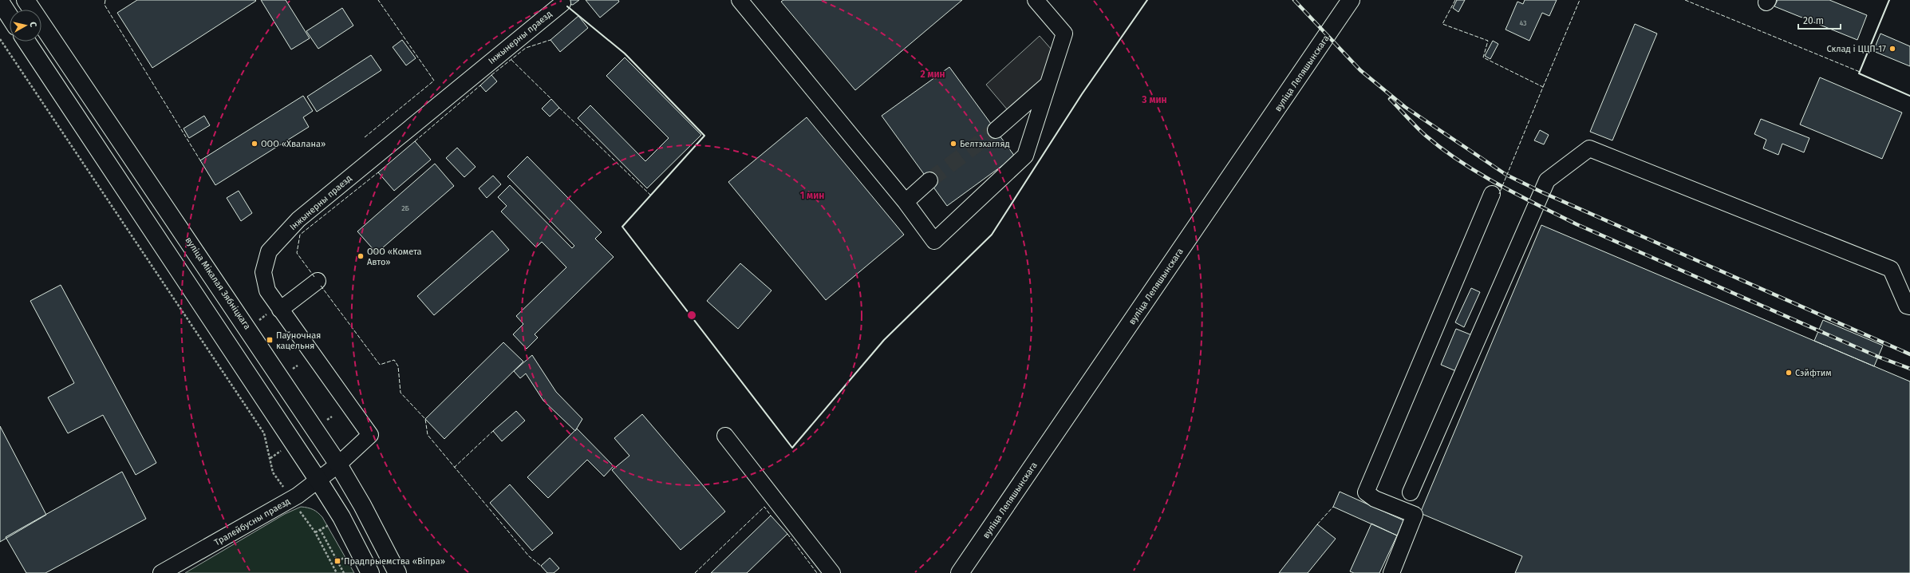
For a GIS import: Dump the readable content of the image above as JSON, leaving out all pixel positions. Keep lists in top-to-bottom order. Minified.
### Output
{"streets":{"main road":["вуліца Лепяшынскага","вуліца Мікалая Зябніцкага"],"street":["Інжынерны праезд","Тралейбусны праезд"]},"crossings":[["Інжынерны праезд","вуліца Мікалая Зябніцкага"],["Інжынерны праезд","Тралейбусны праезд"],["вуліца Мікалая Зябніцкага","Тралейбусны праезд"]],"places":{"other":["Склад і ЦЦП-17","ООО «Хвалана»","Белтэхагляд","ООО «Комета Авто»","Сэйфтим"],"transit":["Паўночная кацельня","Прадпрыемства «Віпра»"]},"house_numbers":["43","2Б"],"scale_bar":"20 m","north":"right","rings":["2 мин","3 мин","1 мин"]}
